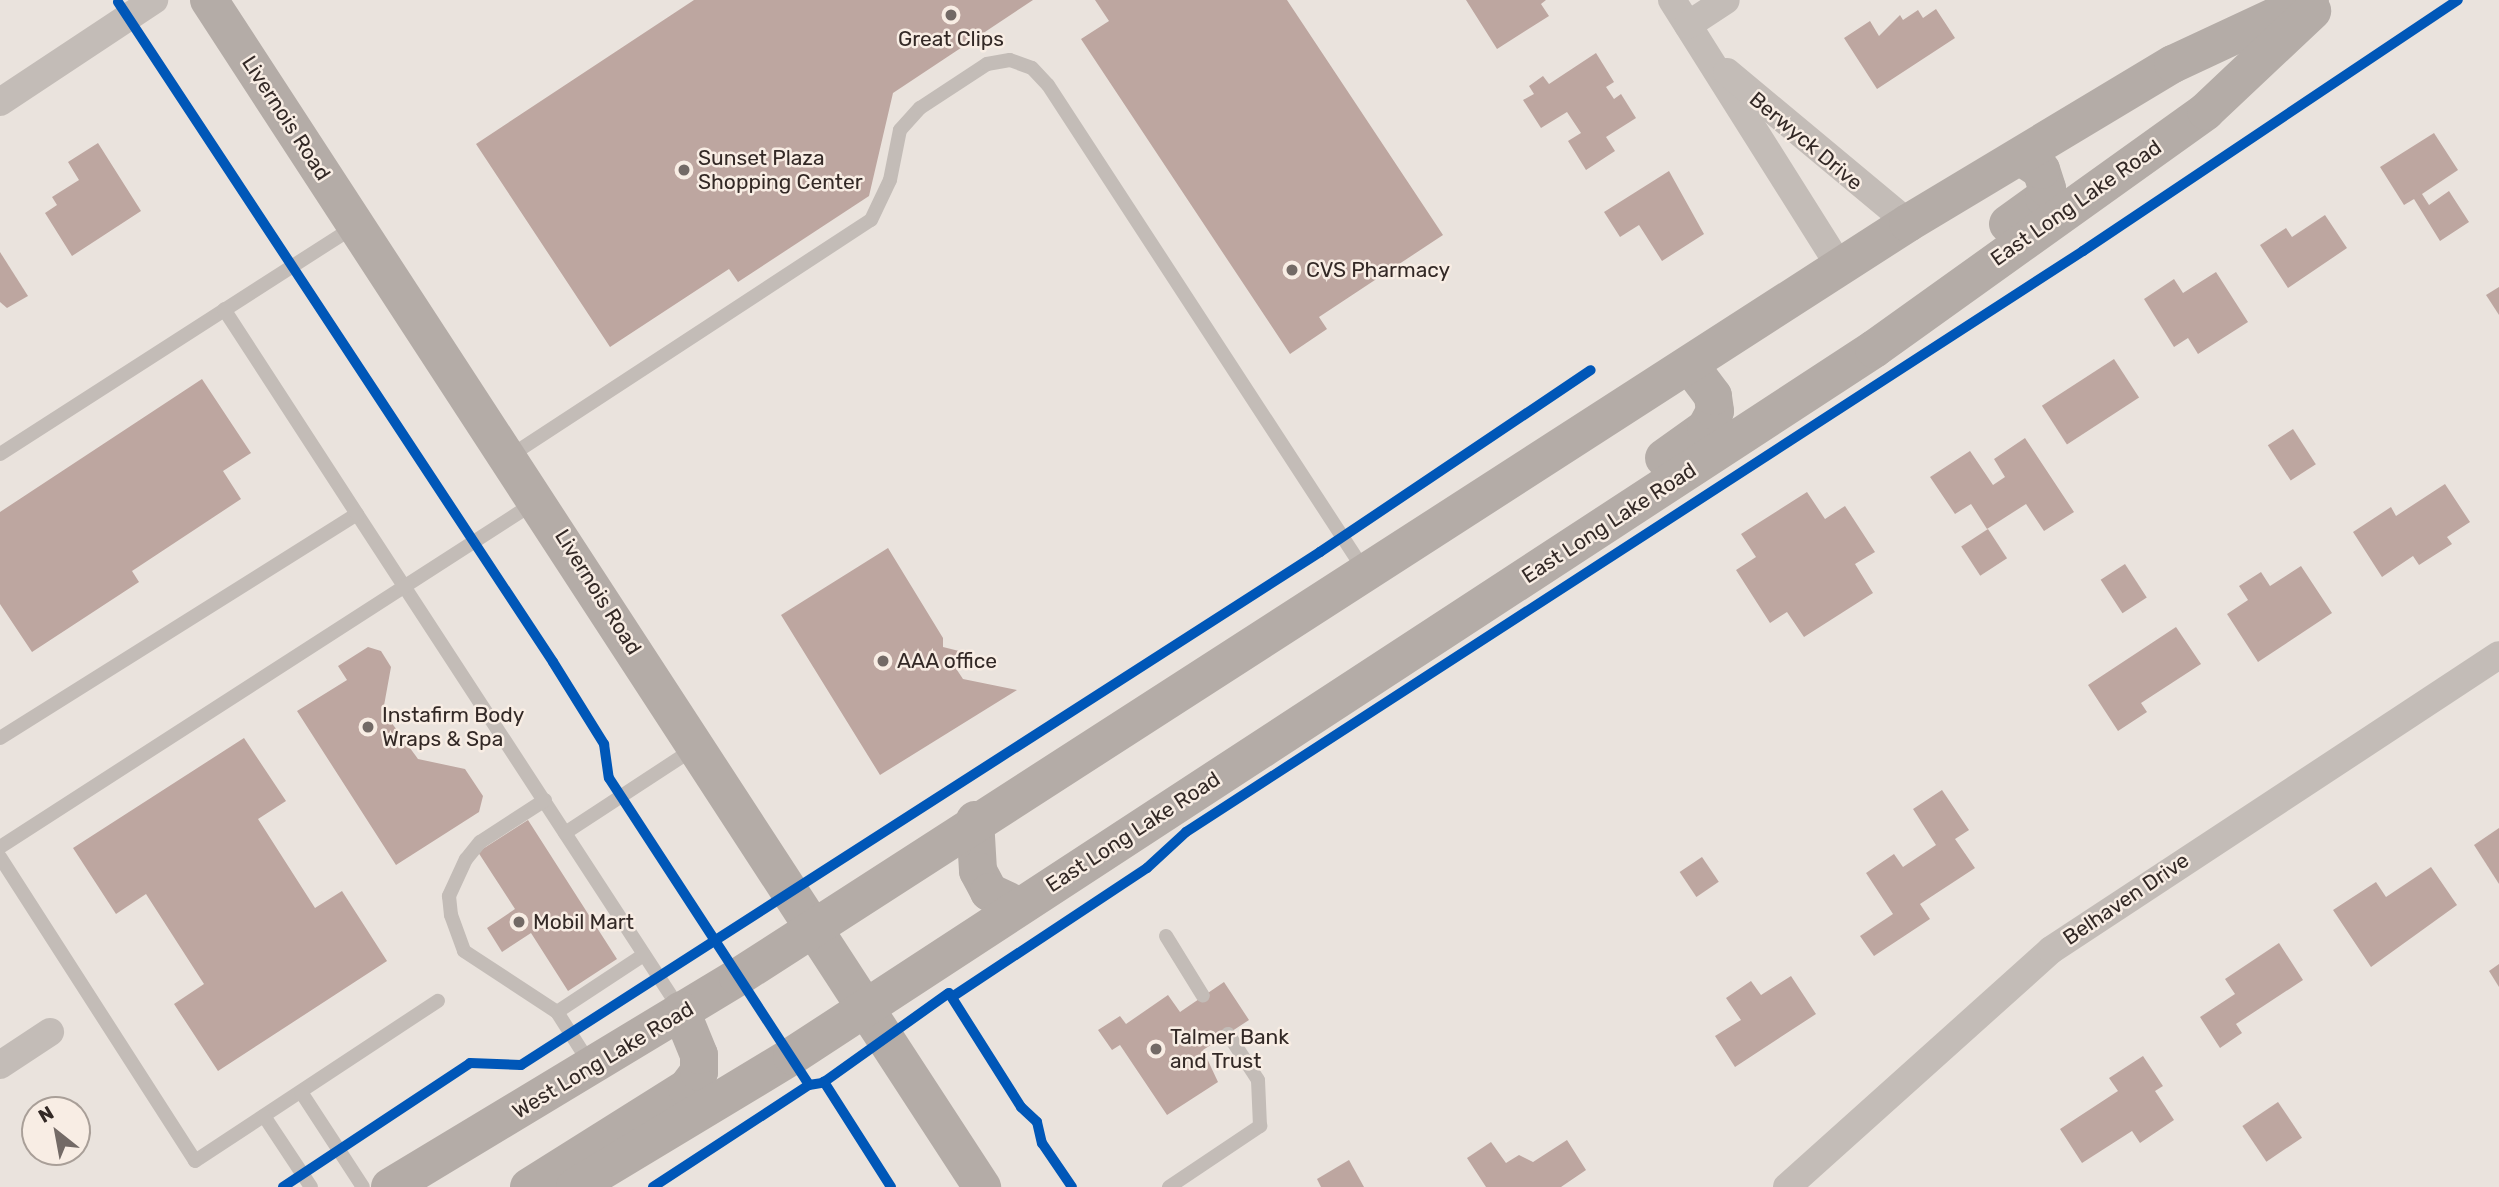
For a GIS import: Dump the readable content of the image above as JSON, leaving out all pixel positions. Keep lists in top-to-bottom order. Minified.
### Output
{"streets":{"main road":["Livernois Road","East Long Lake Road","West Long Lake Road"],"street":["Berwyck Drive","Belhaven Drive"]},"crossings":[["Livernois Road","East Long Lake Road"],["Livernois Road","West Long Lake Road"]],"places":["Great Clips","Sunset Plaza Shopping Center","CVS Pharmacy","AAA office","Instafirm Body Wraps & Spa","Mobil Mart","Talmer Bank and Trust"],"north":"top left"}
